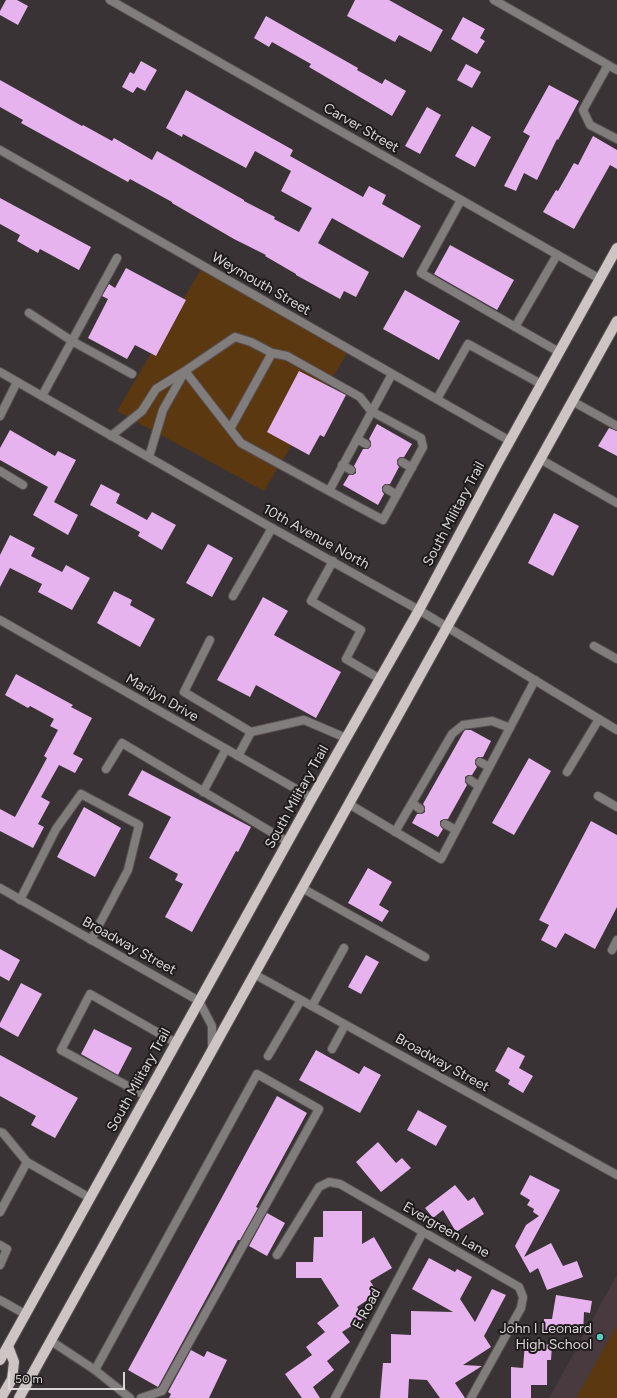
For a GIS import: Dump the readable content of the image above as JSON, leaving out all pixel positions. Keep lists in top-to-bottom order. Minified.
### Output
{"streets":{"main road":["South Military Trail"],"street":["Carver Street","Weymouth Street","10th Avenue North","Marilyn Drive","Broadway Street","Evergreen Lane","E Road"]},"crossings":[["Carver Street","South Military Trail"],["Weymouth Street","South Military Trail"],["South Military Trail","10th Avenue North"],["South Military Trail","Marilyn Drive"],["South Military Trail","Broadway Street"],["Evergreen Lane","E Road"]],"places":["John I Leonard High School"],"scale_bar":"50 m"}
